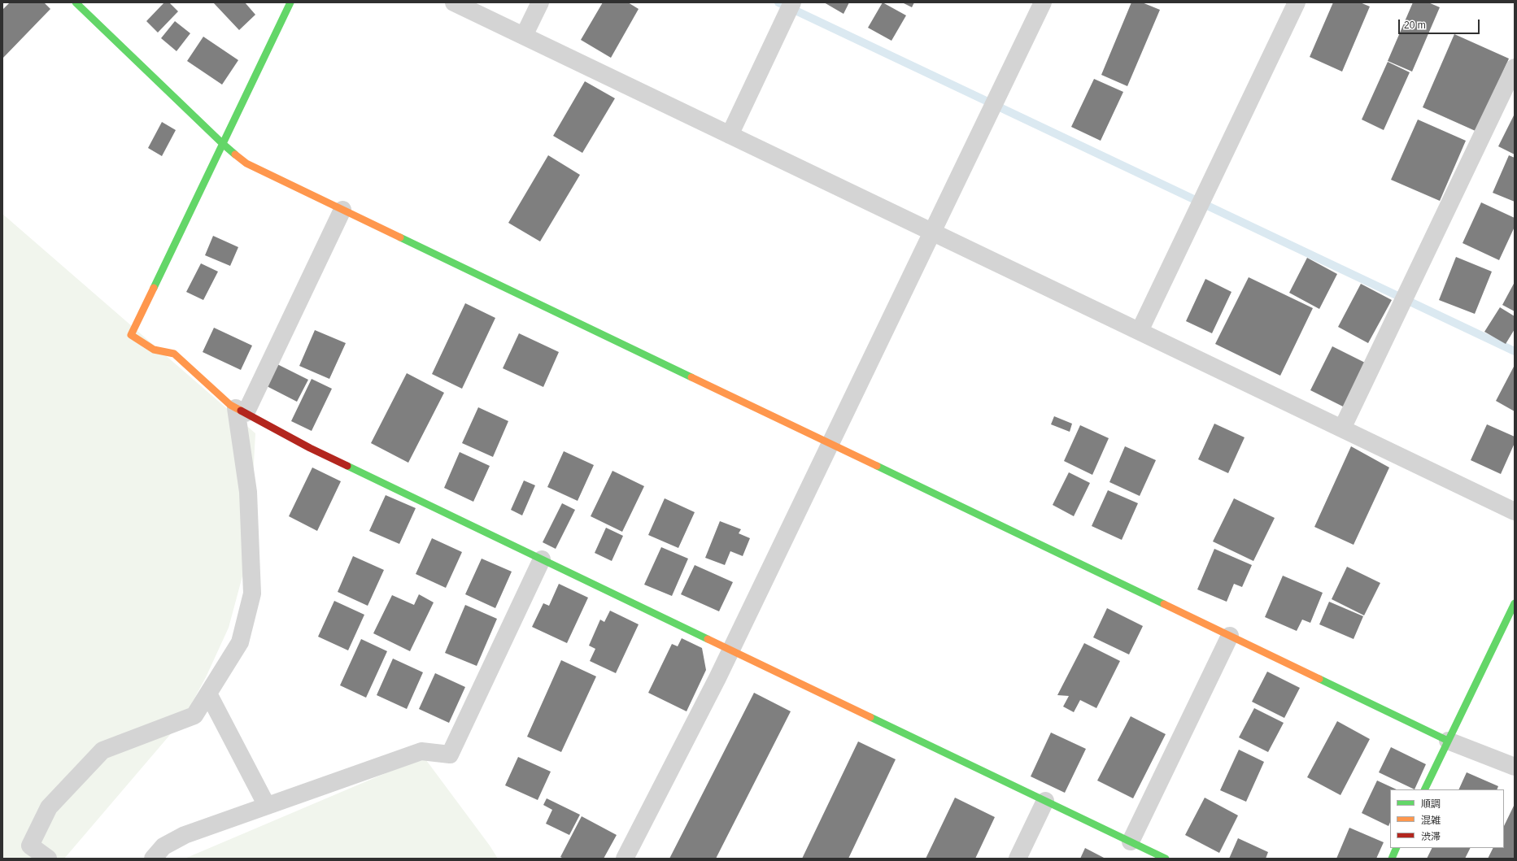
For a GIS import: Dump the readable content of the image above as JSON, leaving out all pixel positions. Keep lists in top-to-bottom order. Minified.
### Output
{"legend":["順調","混雑","渋滞"],"scale_bar":"20 m"}
